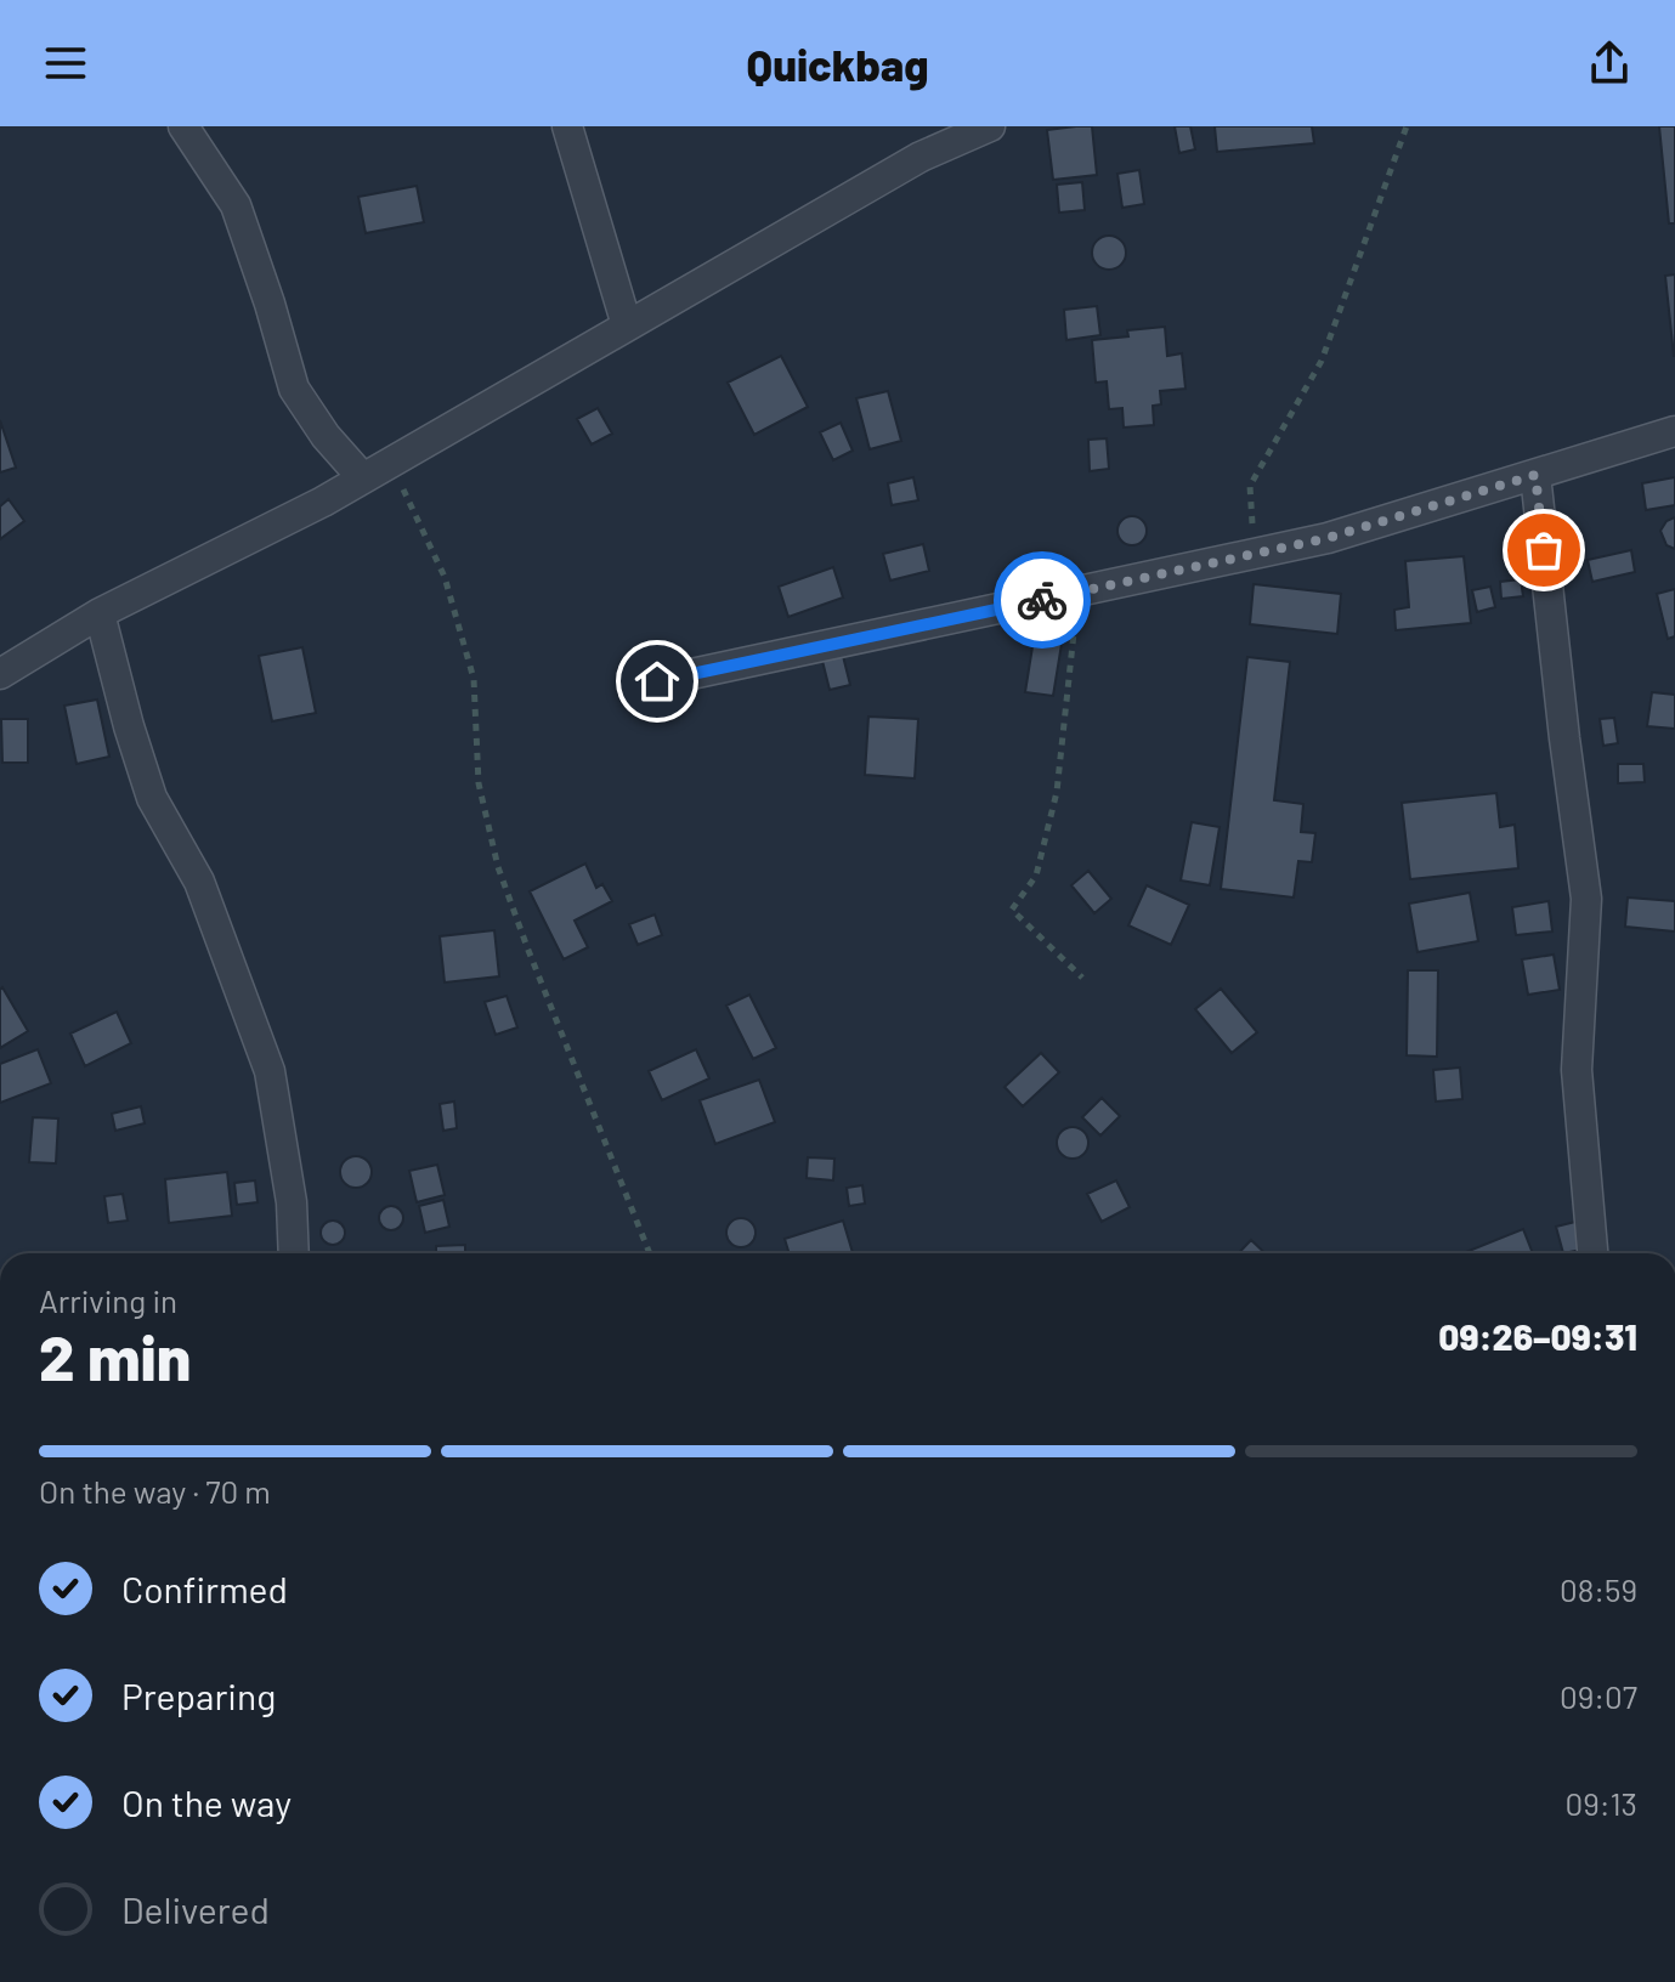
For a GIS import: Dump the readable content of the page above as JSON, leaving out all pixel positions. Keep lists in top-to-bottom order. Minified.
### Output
{"page":{"header":"Quickbag","heading":["2 min","Arriving in","09:26–09:31"],"bar":"On the way · 70 m","list":[["Confirmed","08:59"],["Preparing","09:07"],["On the way","09:13"],"Delivered"]}}
